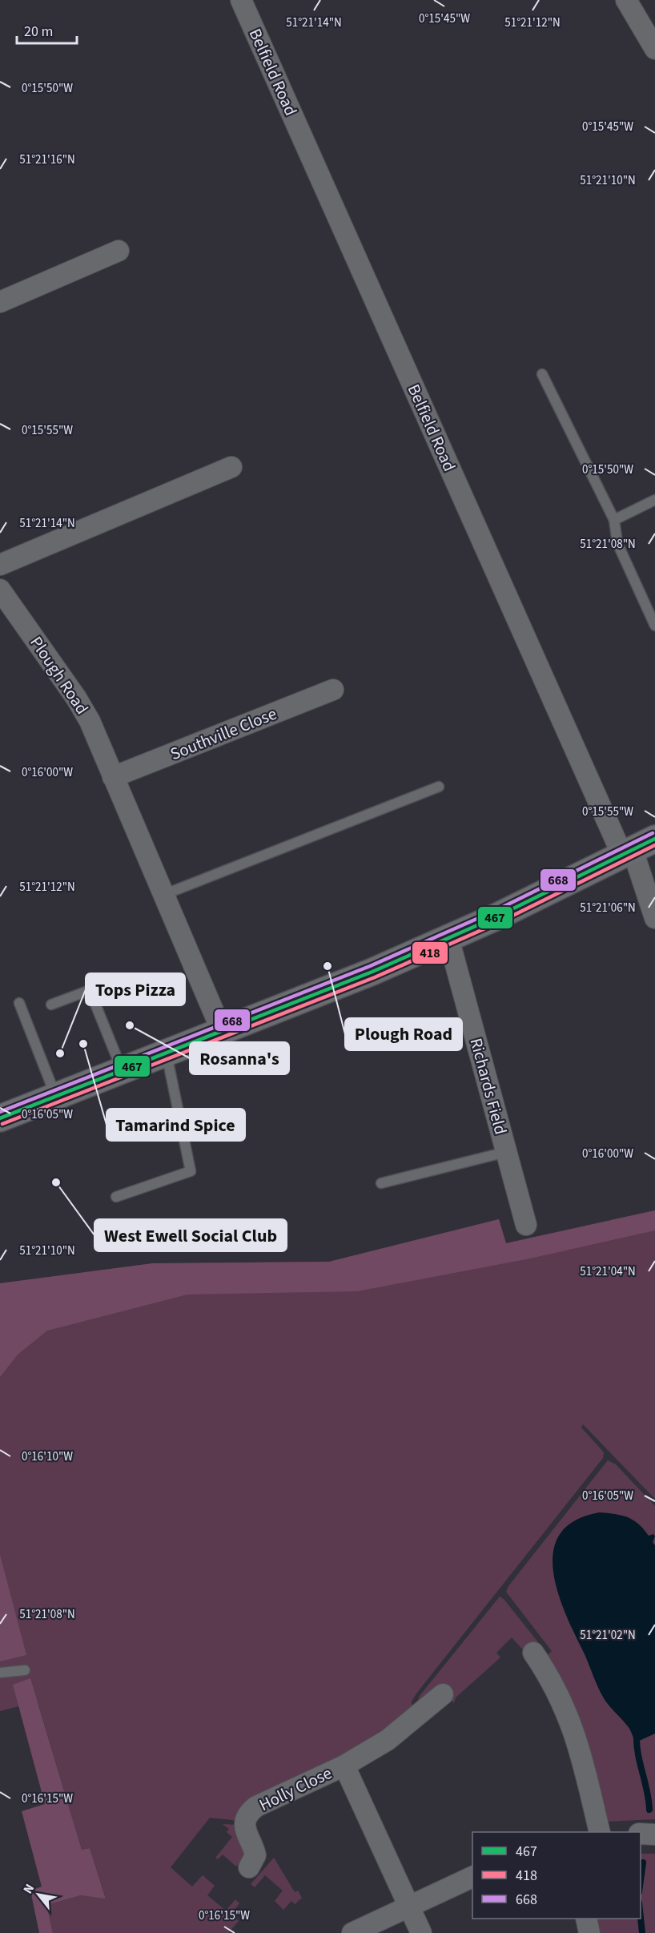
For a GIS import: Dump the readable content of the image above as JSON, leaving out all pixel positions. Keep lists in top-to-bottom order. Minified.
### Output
{"streets":{"street":["Belfield Road","Plough Road","Southville Close","Richards Field","Holly Close"]},"crossings":[["Plough Road","Southville Close"]],"places":["Plough Road","Rosanna's","Tamarind Spice","Tops Pizza","West Ewell Social Club"],"lines":["transit line 668","transit line 467","transit line 418"],"legend":["467","418","668"],"scale_bar":"20 m","north":"top left","coordinates":["0°15'45\"W","51°21'14\"N","51°21'12\"N","0°15'50\"W","51°21'16\"N","51°21'10\"N","0°15'55\"W","51°21'08\"N","0°16'00\"W","51°21'06\"N","0°16'05\"W","51°21'04\"N","0°16'10\"W","51°21'02\"N","0°16'15\"W"]}
